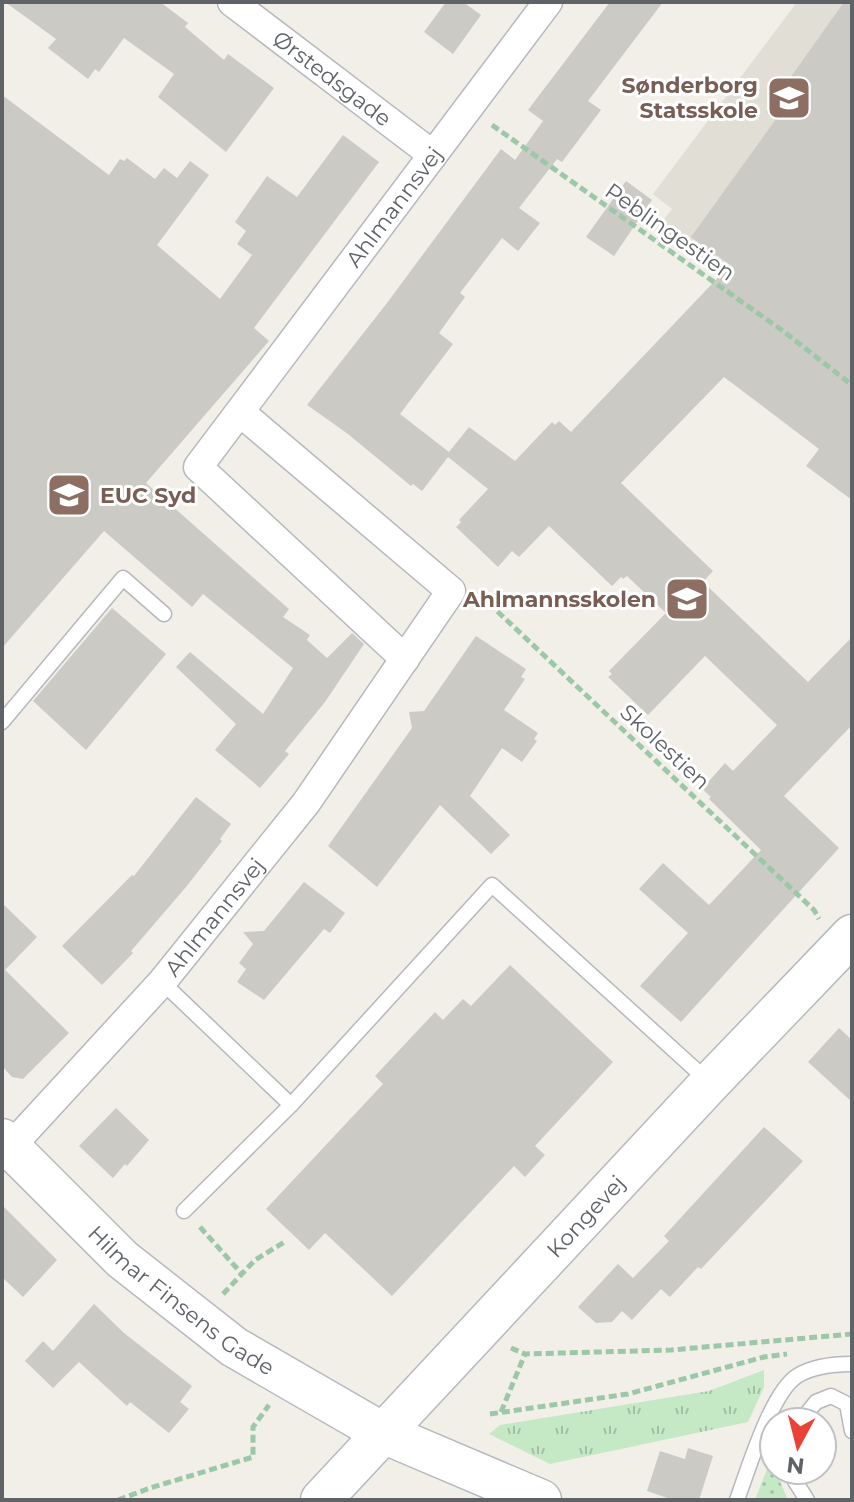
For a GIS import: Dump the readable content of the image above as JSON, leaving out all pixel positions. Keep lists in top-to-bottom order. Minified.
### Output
{"streets":{"street":["Ørstedsgade","Ahlmannsvej","Kongevej","Hilmar Finsens Gade"],"path":["Peblingestien","Skolestien"]},"crossings":[["Ørstedsgade","Ahlmannsvej"],["Ahlmannsvej","Peblingestien"],["Ahlmannsvej","Skolestien"],["Ahlmannsvej","Hilmar Finsens Gade"],["Skolestien","Kongevej"],["Kongevej","Hilmar Finsens Gade"]],"places":{"school or university":["Sønderborg Statsskole","EUC Syd","Ahlmannsskolen"]},"north":"bottom"}
